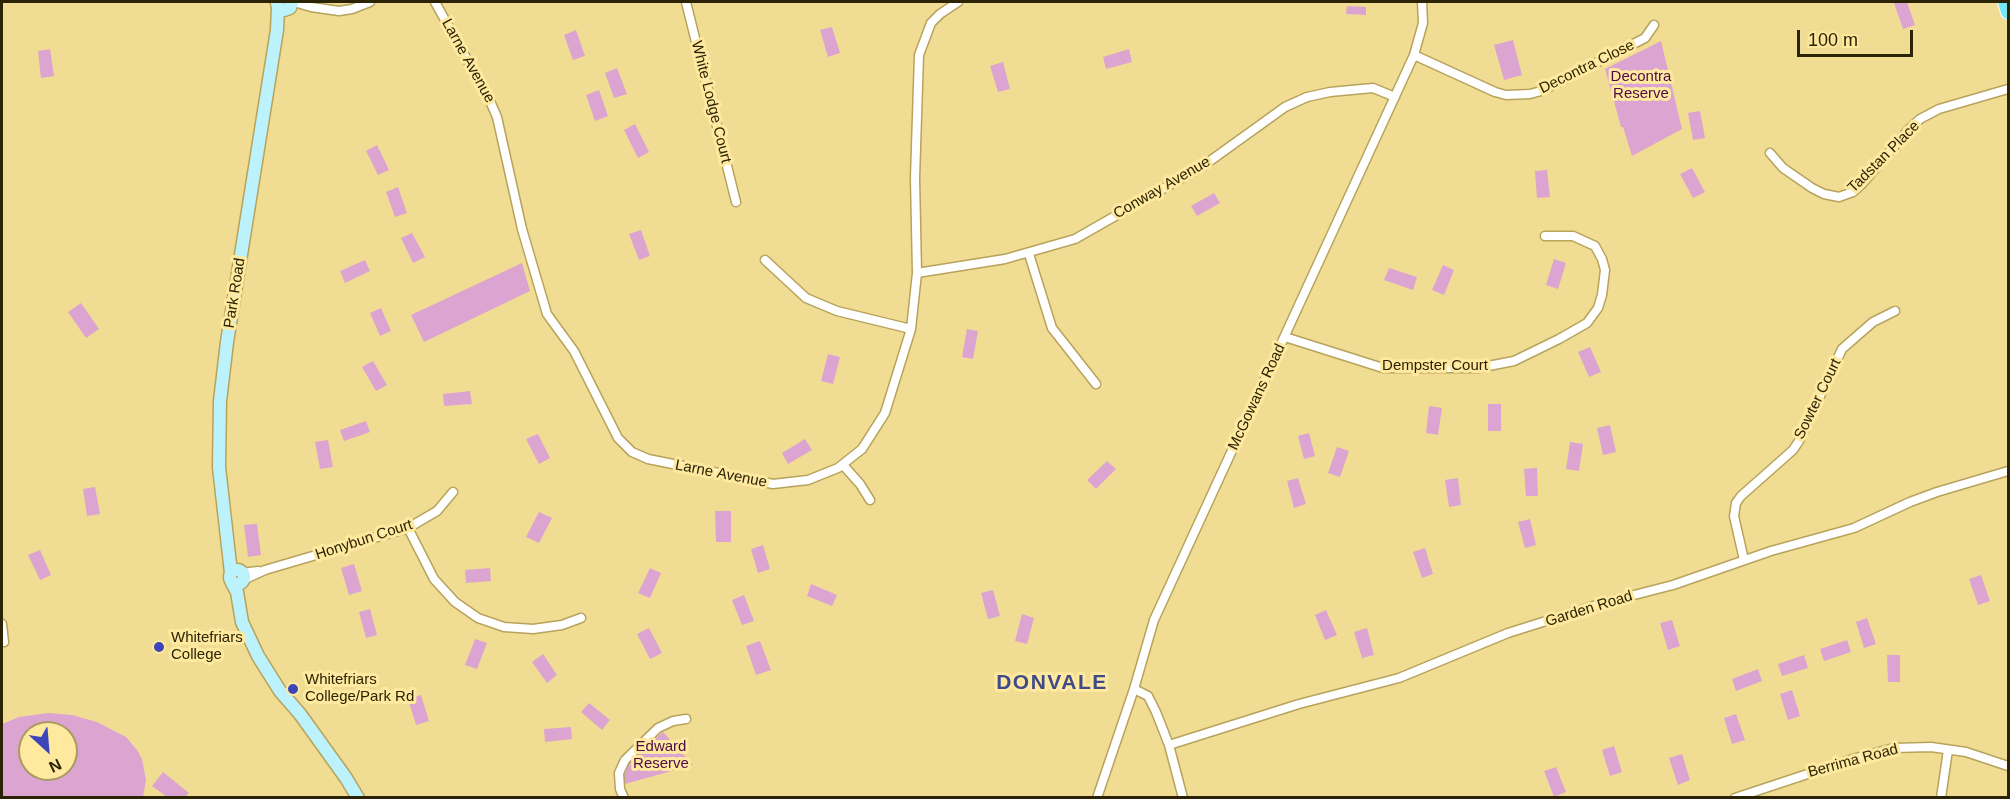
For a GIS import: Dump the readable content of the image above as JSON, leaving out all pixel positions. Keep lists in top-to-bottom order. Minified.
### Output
{"streets":{"street":["Larne Avenue","Decontra Close","White Lodge Court","Tadstan Place","Conway Avenue","Park Road","Dempster Court","McGowans Road","Sowter Court","Honybun Court","Garden Road","Berrima Road"]},"crossings":[["Larne Avenue","Conway Avenue"],["Decontra Close","McGowans Road"],["Conway Avenue","McGowans Road"],["Park Road","Honybun Court"],["Dempster Court","McGowans Road"],["Sowter Court","Garden Road"]],"districts":["DONVALE"],"parks":["Decontra Reserve","Edward Reserve"],"places":["Whitefriars College","Whitefriars College/Park Rd"],"scale_bar":"100 m","north":"bottom right"}
